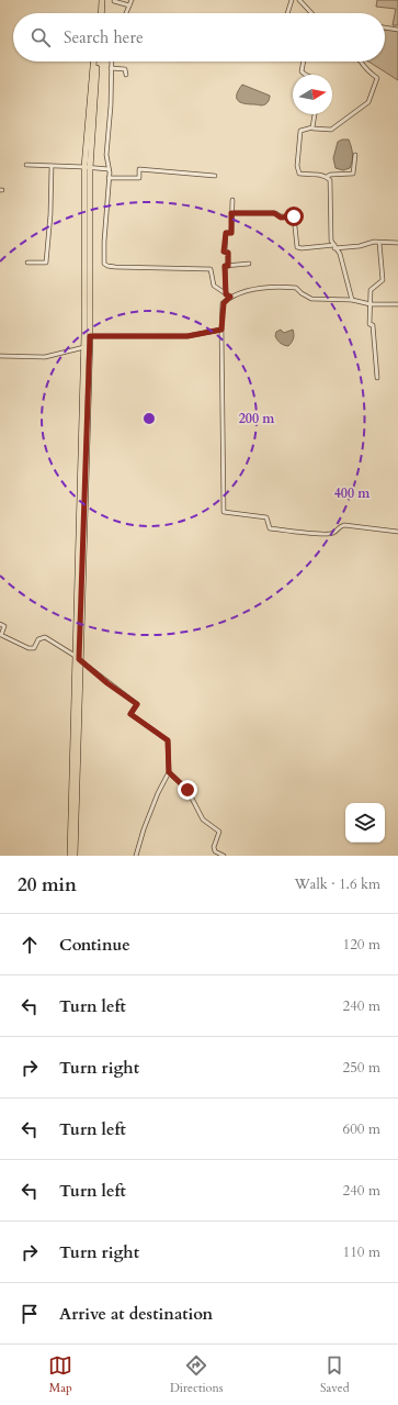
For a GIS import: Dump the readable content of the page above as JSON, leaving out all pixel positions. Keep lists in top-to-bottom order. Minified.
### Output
{"north":"right","page":{"search":"Search here","heading":["20 min","Walk · 1.6 km"],"list":[["Continue","120 m"],["Turn left","240 m"],["Turn right","250 m"],["Turn left","600 m"],["Turn left","240 m"],["Turn right","110 m"],"Arrive at destination"],"nav":["Map","Directions","Saved"]},"rings":["200 m","400 m"]}
